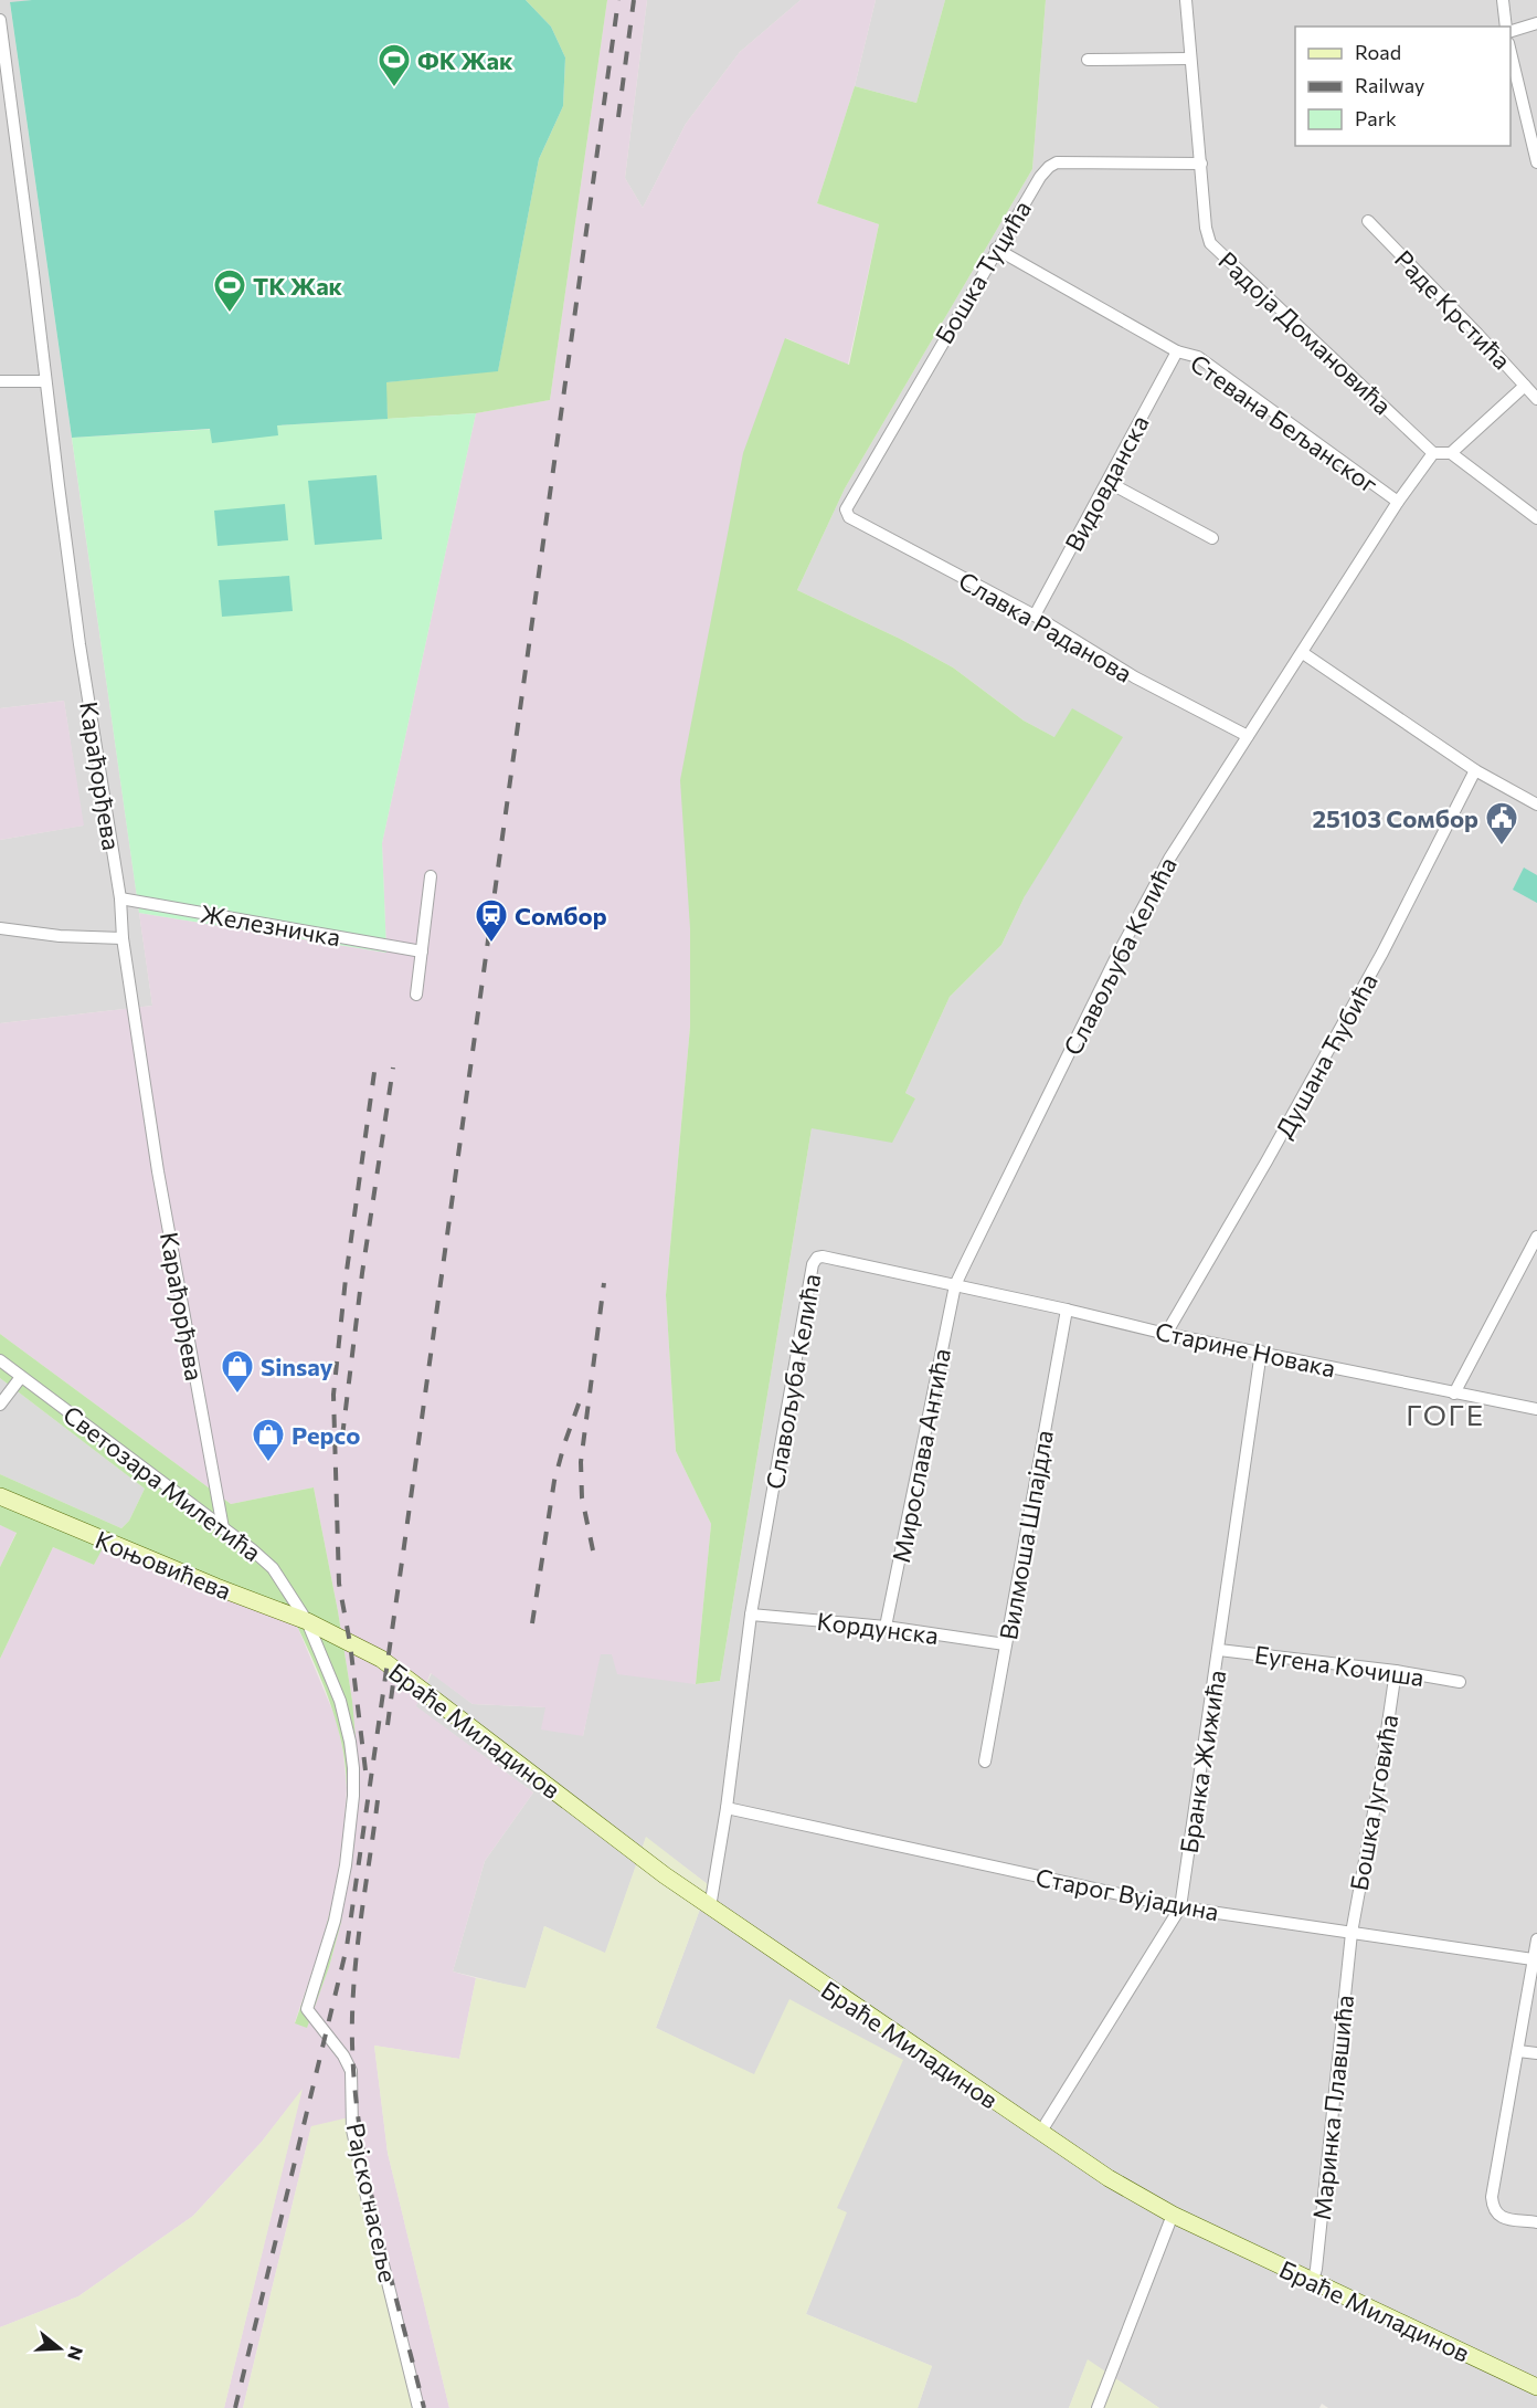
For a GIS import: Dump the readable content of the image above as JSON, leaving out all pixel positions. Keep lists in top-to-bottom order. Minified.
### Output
{"streets":{"main road":["Коњовићева","Браће Миладинов"],"street":["Бошка Туцића","Раде Крстића","Радоја Домановића","Стевана Бељанског","Видовданска","Славка Раданова","Карађорђева","Железничка","Славољуба Келића","Душана Ћубића","Старине Новака","Мирослава Антића","Светозара Милетића","Вилмоша Шпајдла","Кордунска","Еугена Кочиша","Бранка Жижића","Бошка Југовића","Старог Вујадина","Маринка Плавшића","Рајско насеље"]},"crossings":[["Бошка Туцића","Радоја Домановића"],["Бошка Туцића","Стевана Бељанског"],["Бошка Туцића","Славка Раданова"],["Стевана Бељанског","Видовданска"],["Видовданска","Славка Раданова"],["Славка Раданова","Славољуба Келића"],["Карађорђева","Железничка"],["Карађорђева","Светозара Милетића"],["Славољуба Келића","Старине Новака"],["Славољуба Келића","Мирослава Антића"],["Славољуба Келића","Кордунска"],["Славољуба Келића","Браће Миладинов"],["Славољуба Келића","Старог Вујадина"],["Душана Ћубића","Старине Новака"],["Старине Новака","Мирослава Антића"],["Старине Новака","Вилмоша Шпајдла"],["Старине Новака","Бранка Жижића"],["Мирослава Антића","Кордунска"],["Светозара Милетића","Коњовићева"],["Светозара Милетића","Рајско насеље"],["Вилмоша Шпајдла","Кордунска"],["Коњовићева","Браће Миладинов"],["Еугена Кочиша","Бранка Жижића"],["Еугена Кочиша","Бошка Југовића"],["Браће Миладинов","Бранка Жижића"],["Браће Миладинов","Маринка Плавшића"],["Бранка Жижића","Старог Вујадина"],["Бошка Југовића","Старог Вујадина"],["Бошка Југовића","Маринка Плавшића"],["Старог Вујадина","Маринка Плавшића"]],"districts":["ГОГЕ"],"places":{"sports":["ФК Жак","ТК Жак"],"public building":["25103 Сомбор"],"station":["Сомбор"],"shop":["Sinsay","Pepco"]},"legend":["Road","Railway","Park"],"north":"right"}
